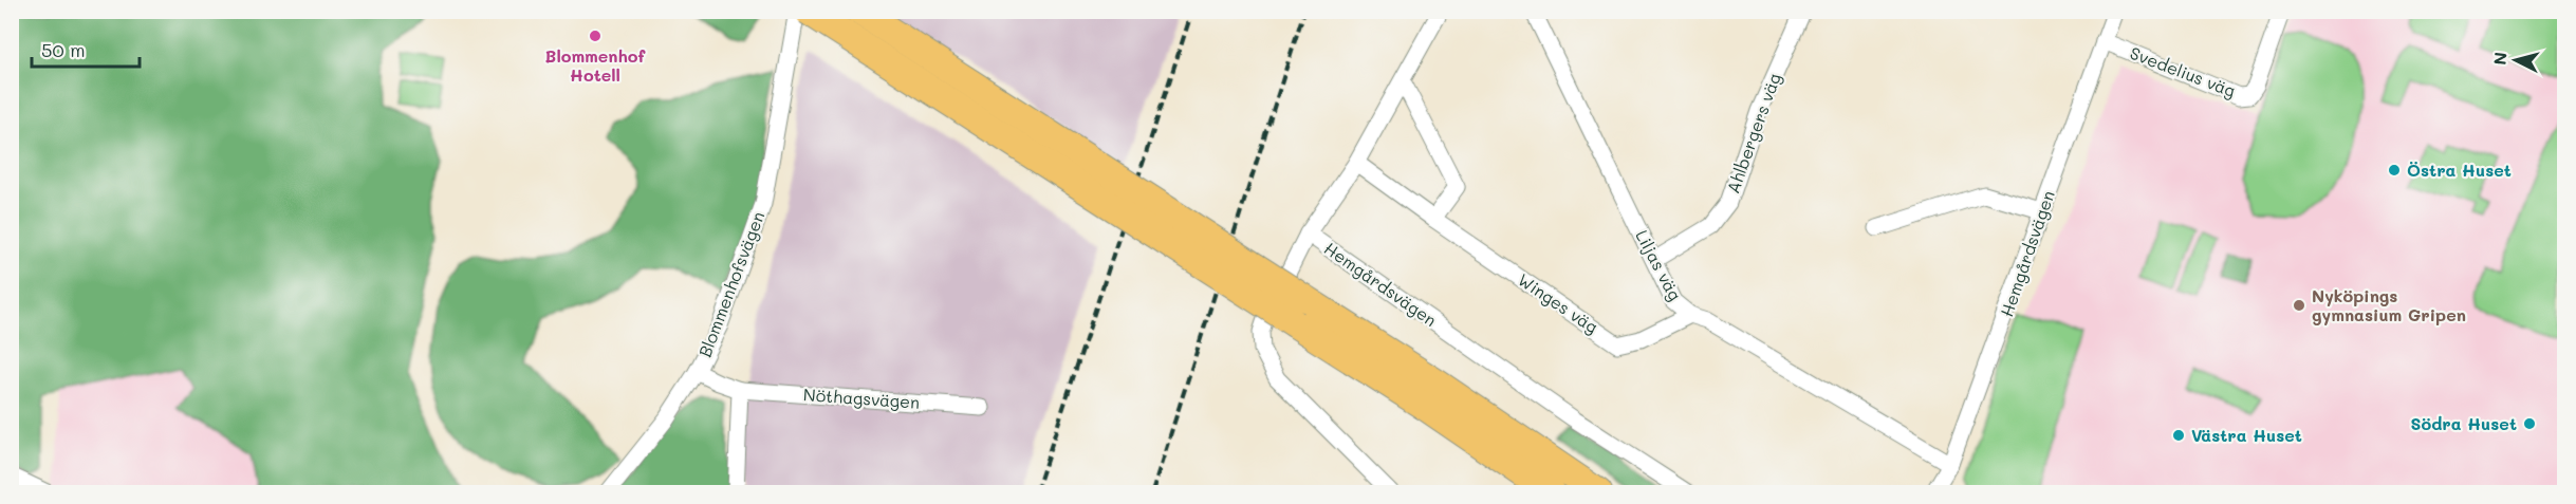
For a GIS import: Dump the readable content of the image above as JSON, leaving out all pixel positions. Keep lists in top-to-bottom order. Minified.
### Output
{"streets":{"street":["Svedelius väg","Ahlbergers väg","Hemgårdsvägen","Liljas väg","Blommenhofsvägen","Winges väg","Nöthagsvägen"]},"crossings":[["Svedelius väg","Hemgårdsvägen"],["Ahlbergers väg","Liljas väg"],["Hemgårdsvägen","Liljas väg"],["Liljas väg","Winges väg"],["Blommenhofsvägen","Nöthagsvägen"]],"places":["Blommenhof Hotell","Östra Huset","Nyköpings gymnasium Gripen","Södra Huset","Västra Huset"],"scale_bar":"50 m","north":"left"}
